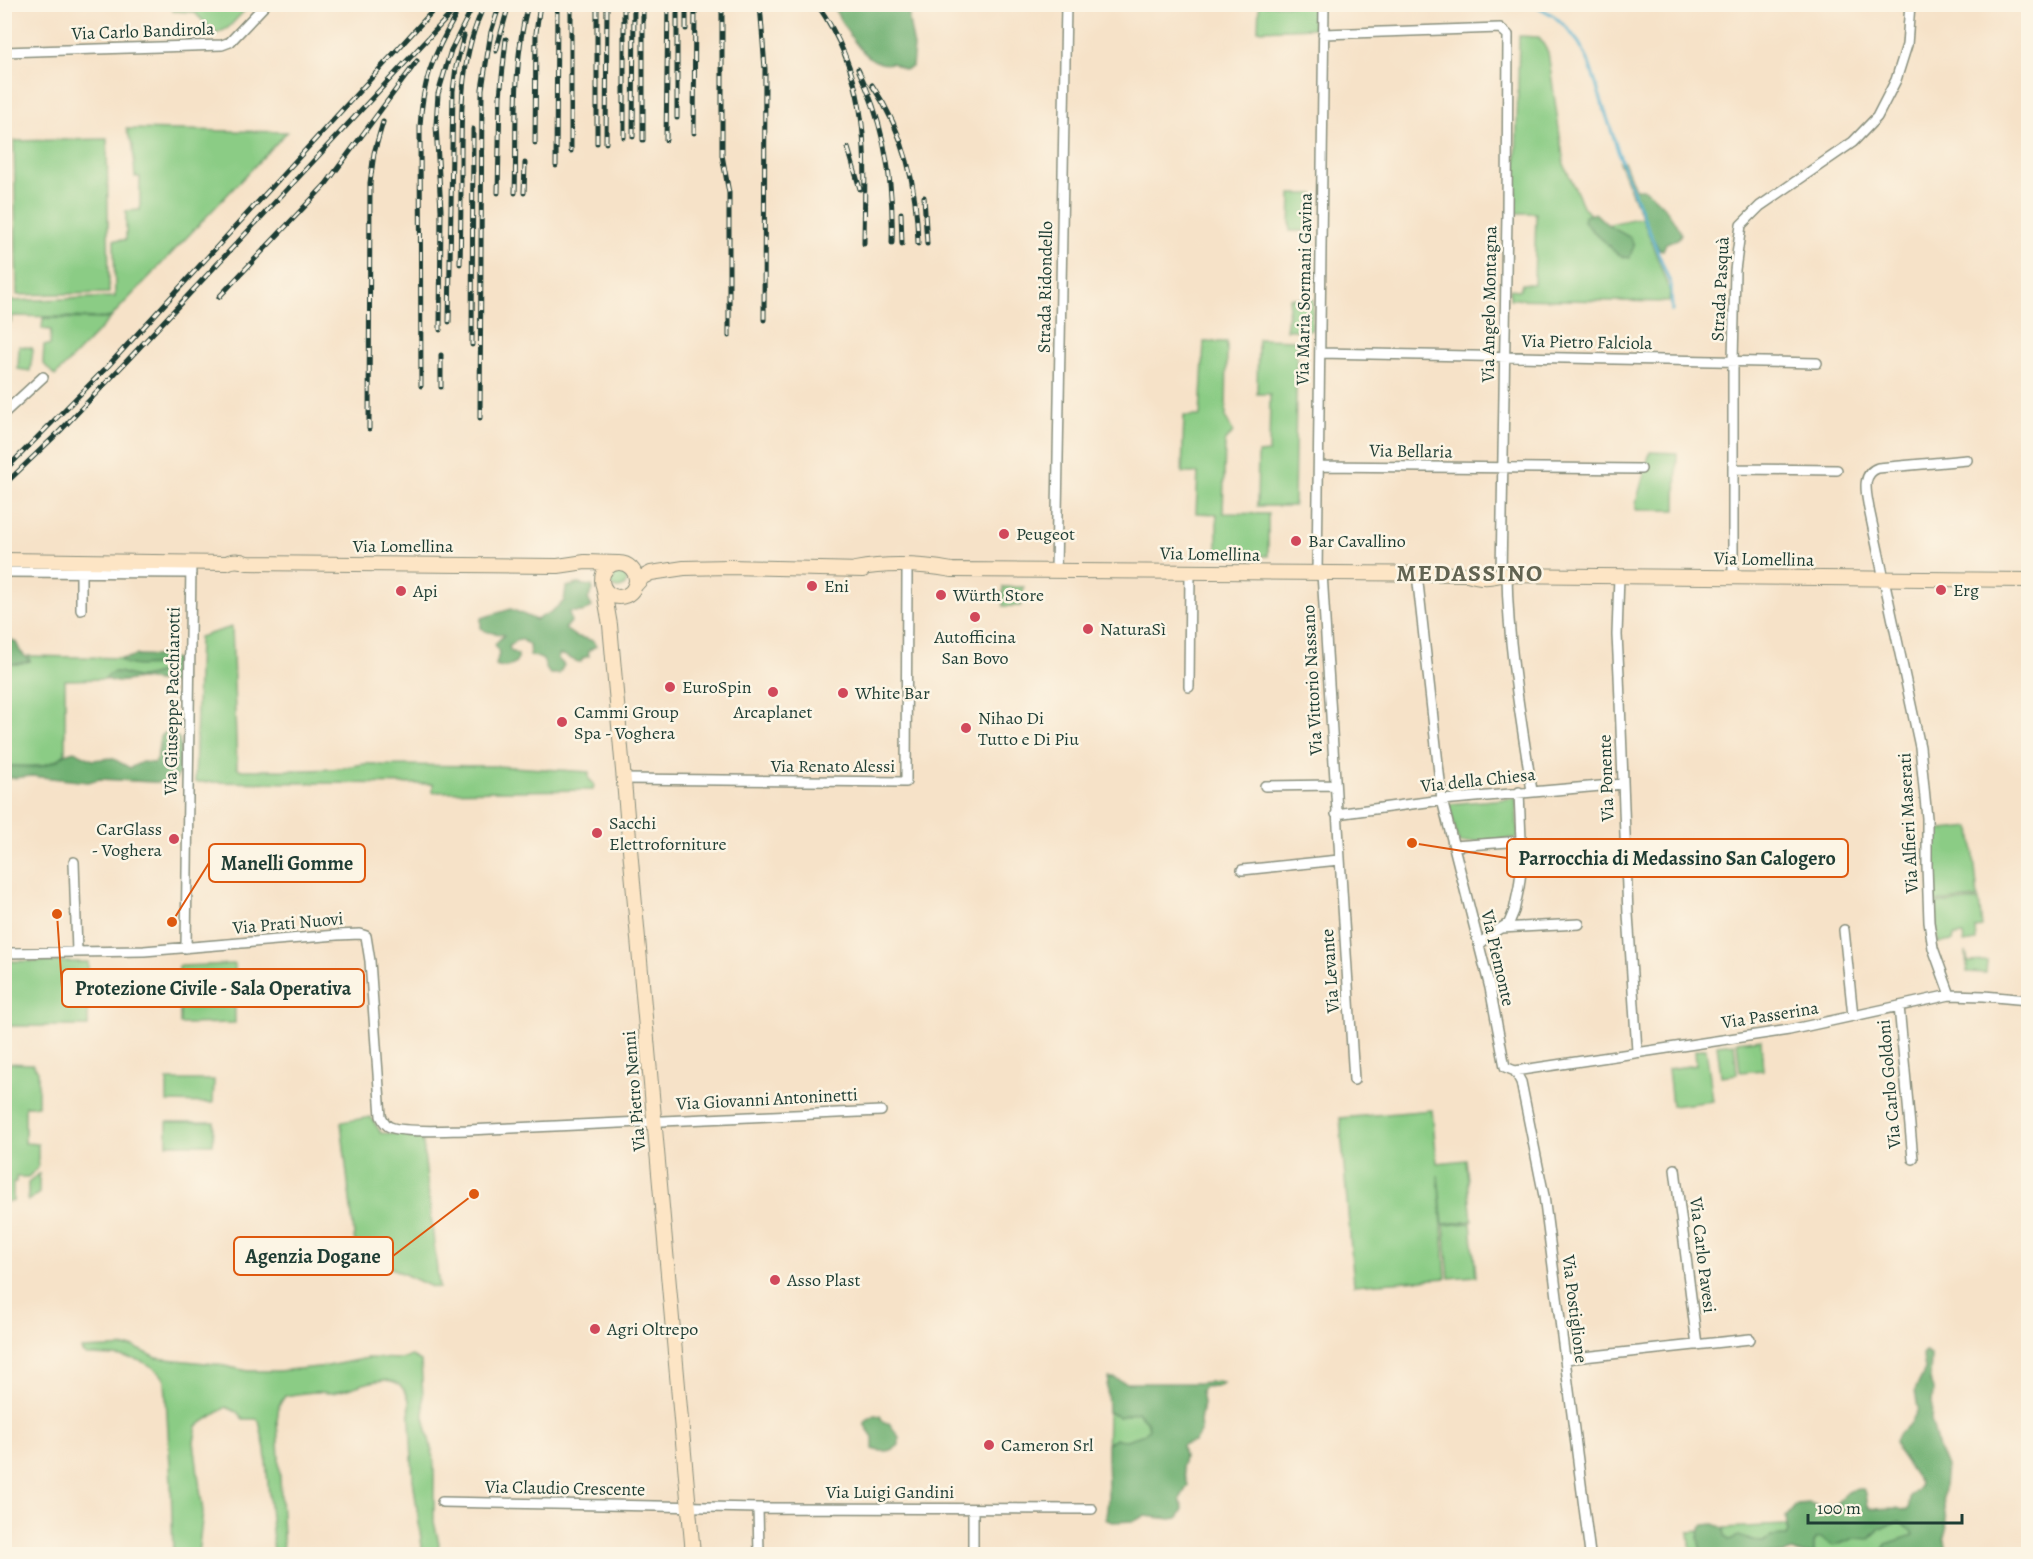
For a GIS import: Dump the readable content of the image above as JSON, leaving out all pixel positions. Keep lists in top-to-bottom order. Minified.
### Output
{"streets":{"main road":["Via Lomellina","Via Pietro Nenni"],"street":["Via Carlo Bandirola","Strada Ridondello","Via Maria Sormani Gavina","Strada Pasquà","Via Angelo Montagna","Via Pietro Falciola","Via Bellaria","Via Vittorio Nassano","Via Giuseppe Pacchiarotti","Via Renato Alessi","Via Ponente","Via della Chiesa","Via Alfieri Maserati","Via Prati Nuovi","Via Piemonte","Via Levante","Via Passerina","Via Carlo Goldoni","Via Giovanni Antoninetti","Via Carlo Pavesi","Via Postiglione","Via Claudio Crescente","Via Luigi Gandini"]},"crossings":[["Strada Ridondello","Via Lomellina"],["Via Maria Sormani Gavina","Via Angelo Montagna"],["Via Maria Sormani Gavina","Via Pietro Falciola"],["Via Maria Sormani Gavina","Via Bellaria"],["Via Maria Sormani Gavina","Via Lomellina"],["Via Maria Sormani Gavina","Via Vittorio Nassano"],["Strada Pasquà","Via Pietro Falciola"],["Strada Pasquà","Via Lomellina"],["Via Angelo Montagna","Via Pietro Falciola"],["Via Angelo Montagna","Via Bellaria"],["Via Angelo Montagna","Via Lomellina"],["Via Angelo Montagna","Via della Chiesa"],["Via Lomellina","Via Vittorio Nassano"],["Via Lomellina","Via Giuseppe Pacchiarotti"],["Via Lomellina","Via Renato Alessi"],["Via Lomellina","Via Ponente"],["Via Lomellina","Via Alfieri Maserati"],["Via Lomellina","Via Pietro Nenni"],["Via Vittorio Nassano","Via della Chiesa"],["Via Vittorio Nassano","Via Levante"],["Via Giuseppe Pacchiarotti","Via Prati Nuovi"],["Via Renato Alessi","Via Pietro Nenni"],["Via Ponente","Via della Chiesa"],["Via Ponente","Via Passerina"],["Via della Chiesa","Via Piemonte"],["Via Alfieri Maserati","Via Passerina"],["Via Prati Nuovi","Via Pietro Nenni"],["Via Prati Nuovi","Via Giovanni Antoninetti"],["Via Piemonte","Via Passerina"],["Via Piemonte","Via Postiglione"],["Via Passerina","Via Carlo Goldoni"],["Via Passerina","Via Postiglione"],["Via Pietro Nenni","Via Giovanni Antoninetti"],["Via Pietro Nenni","Via Claudio Crescente"],["Via Pietro Nenni","Via Luigi Gandini"],["Via Claudio Crescente","Via Luigi Gandini"]],"districts":["MEDASSINO"],"places":["Peugeot","Bar Cavallino","Eni","Erg","Api","Würth Store","Autofficina San Bovo","NaturaSì","EuroSpin","Arcaplanet","White Bar","Cammi Group Spa - Voghera","Nihao Di Tutto e Di Piu","Sacchi Elettroforniture","CarGlass - Voghera","Parrocchia di Medassino San Calogero","Protezione Civile - Sala Operativa","Manelli Gomme","Agenzia Dogane","Asso Plast","Agri Oltrepo","Cameron Srl"],"scale_bar":"100 m"}
